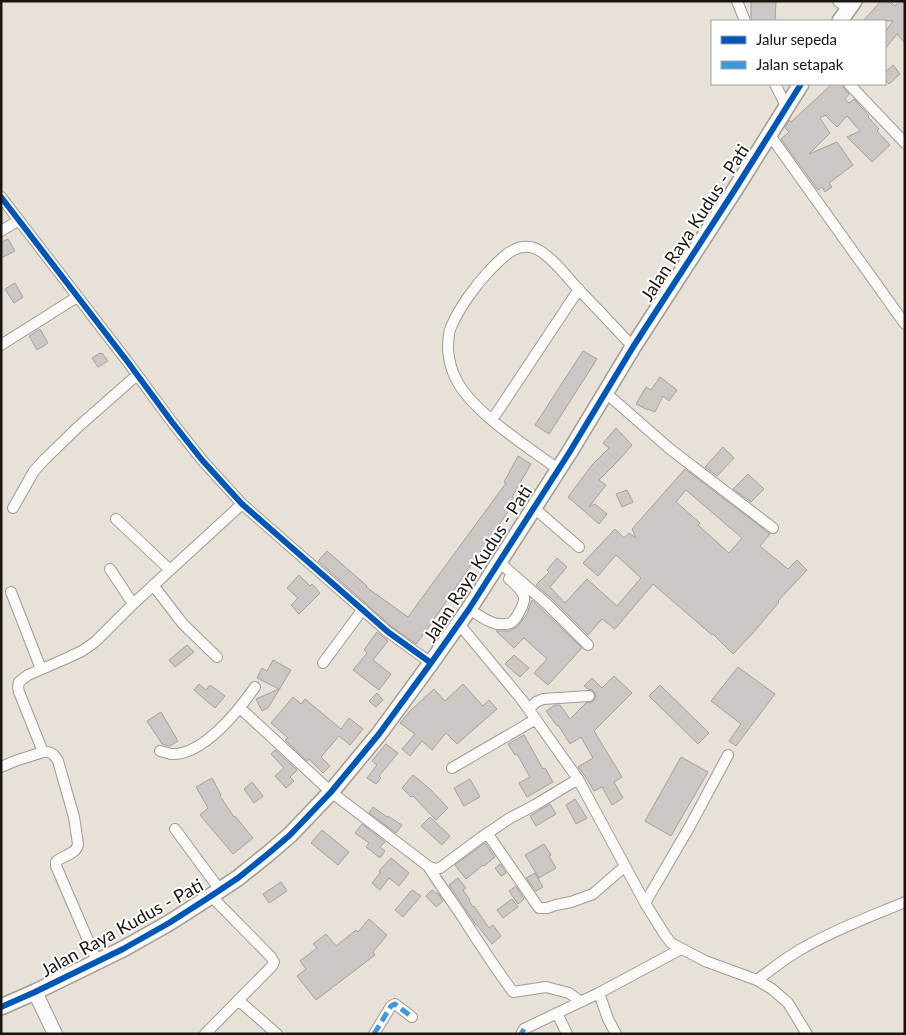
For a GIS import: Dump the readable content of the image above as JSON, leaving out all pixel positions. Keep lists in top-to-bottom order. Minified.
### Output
{"streets":{"highway":["Jalan Raya Kudus - Pati"]},"legend":["Jalur sepeda","Jalan setapak"]}
